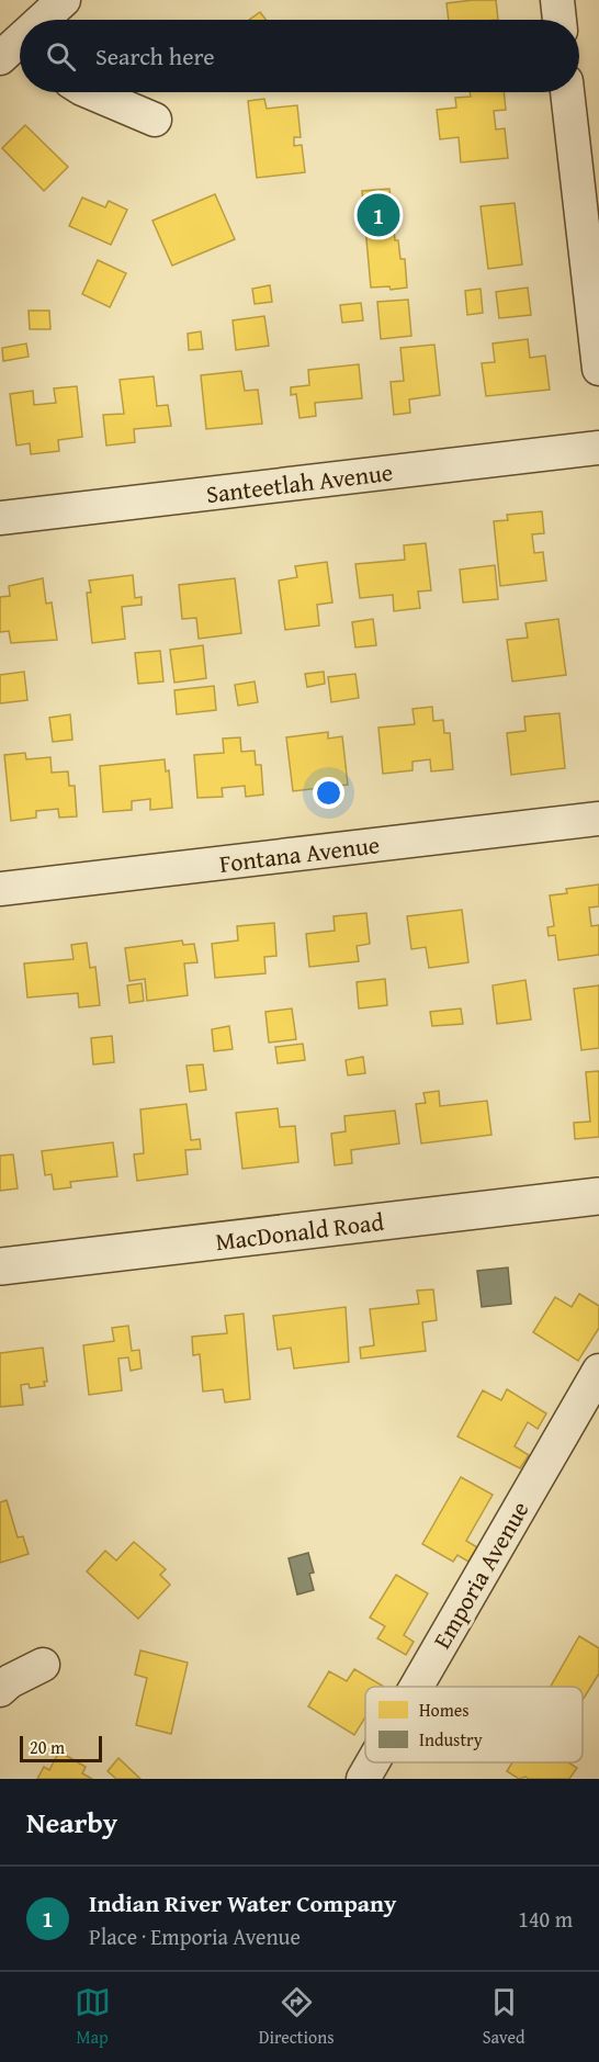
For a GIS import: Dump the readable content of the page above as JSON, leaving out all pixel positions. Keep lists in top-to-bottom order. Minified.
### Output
{"streets":{"street":["Santeetlah Avenue","Fontana Avenue","MacDonald Road","Emporia Avenue"]},"legend":["Homes","Industry"],"scale_bar":"20 m","page":{"search":"Search here","pins":"1","scale":"20 m","heading":"Nearby","list":[{"mark":"1","name":"Indian River Water Company","note":"Place · Emporia Avenue","value":"140 m"}],"nav":["Map","Directions","Saved"]}}
